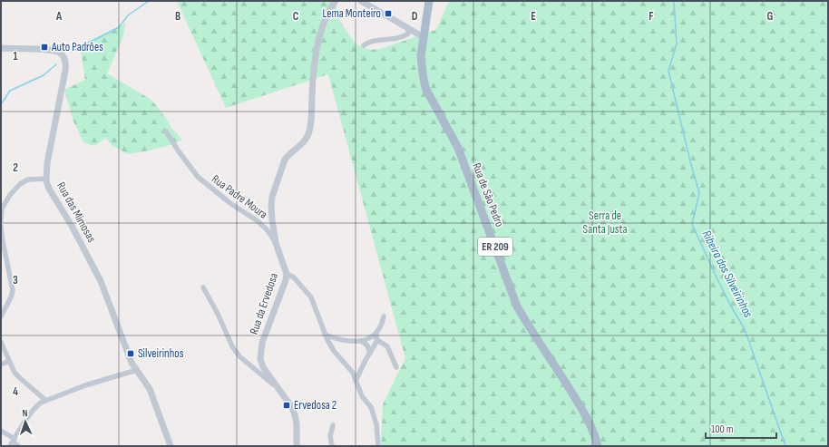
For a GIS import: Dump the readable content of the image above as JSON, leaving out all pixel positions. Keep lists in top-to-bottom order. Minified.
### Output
{"streets":{"main road":["Rua de São Pedro","ER 209"],"street":["Rua Padre Moura","Rua das Mimosas","Rua da Ervedosa"]},"crossings":[["Rua Padre Moura","Rua da Ervedosa"]],"water":["Ribeira dos Silveirinhos"],"parks":["Serra de Santa Justa"],"places":{"transit":["Lema Monteiro","Auto Padrões","Silveirinhos","Ervedosa 2"]},"scale_bar":"100 m","north":"top","grid":{"columns":["A","B","C","D","E","F","G"],"rows":["1","2","3","4"]}}
